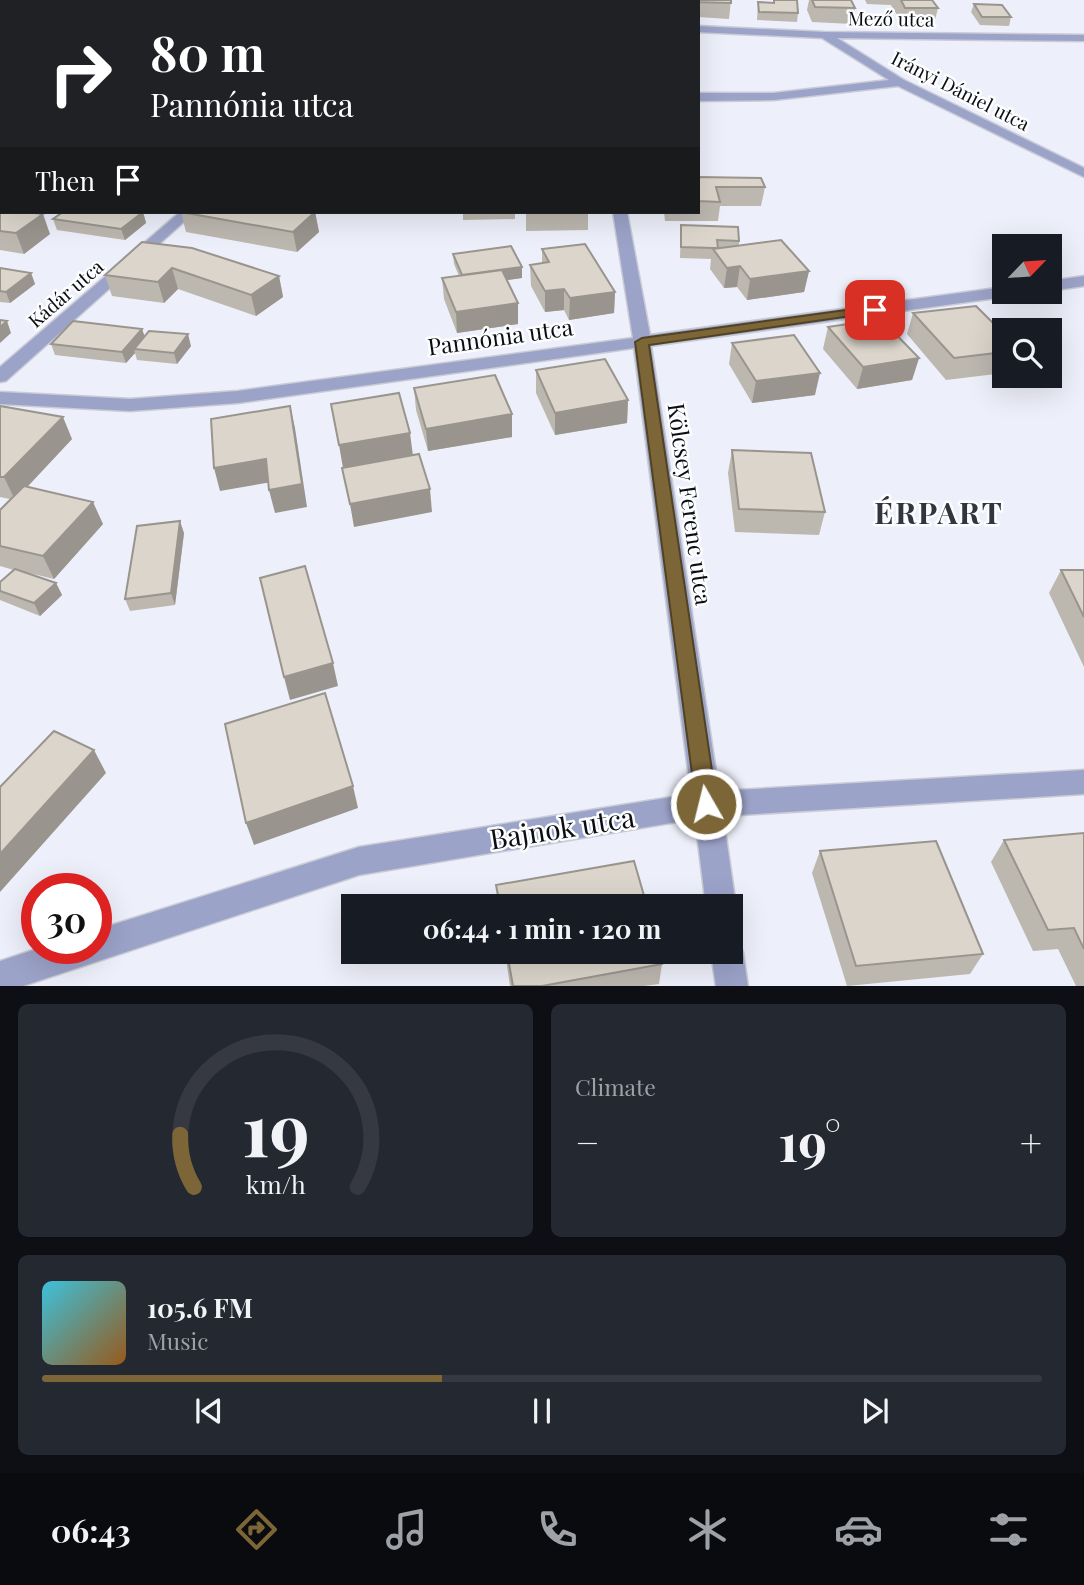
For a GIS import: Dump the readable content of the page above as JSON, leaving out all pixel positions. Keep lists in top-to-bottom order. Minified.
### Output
{"streets":{"street":["Mező utca","Irányi Dániel utca","Kádár utca","Pannónia utca","Kölcsey Ferenc utca","Bajnok utca"]},"crossings":[["Mező utca","Irányi Dániel utca"],["Pannónia utca","Kölcsey Ferenc utca"],["Kölcsey Ferenc utca","Bajnok utca"]],"districts":["ÉRPART"],"north":"top right","page":{"turn":["80 m","Pannónia utca"],"then":"Then","limit":"30","trip":"06:44 · 1 min · 120 m","tile":"Climate","heat":["−","19°","+"],"song":["105.6 FM","Music"],"tabs":"06:43","gauge":["19","km/h"]}}
